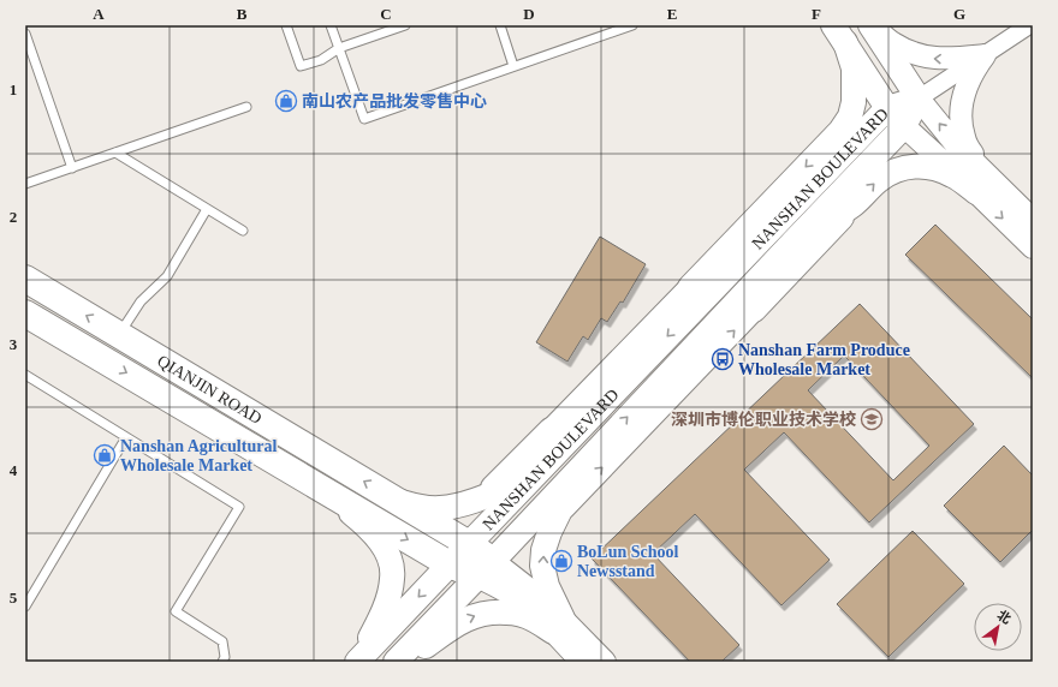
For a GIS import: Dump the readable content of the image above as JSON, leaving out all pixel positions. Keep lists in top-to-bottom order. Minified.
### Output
{"streets":{"main road":["NANSHAN BOULEVARD","QIANJIN ROAD"]},"crossings":[["NANSHAN BOULEVARD","QIANJIN ROAD"]],"places":{"shop":["南山农产品批发零售中心","Nanshan Agricultural Wholesale Market","BoLun School Newsstand"],"bus stop":["Nanshan Farm Produce Wholesale Market"],"school or university":["深圳市博伦职业技术学校"]},"north":"top right","grid":{"columns":["A","B","C","D","E","F","G"],"rows":["1","2","3","4","5"]}}
